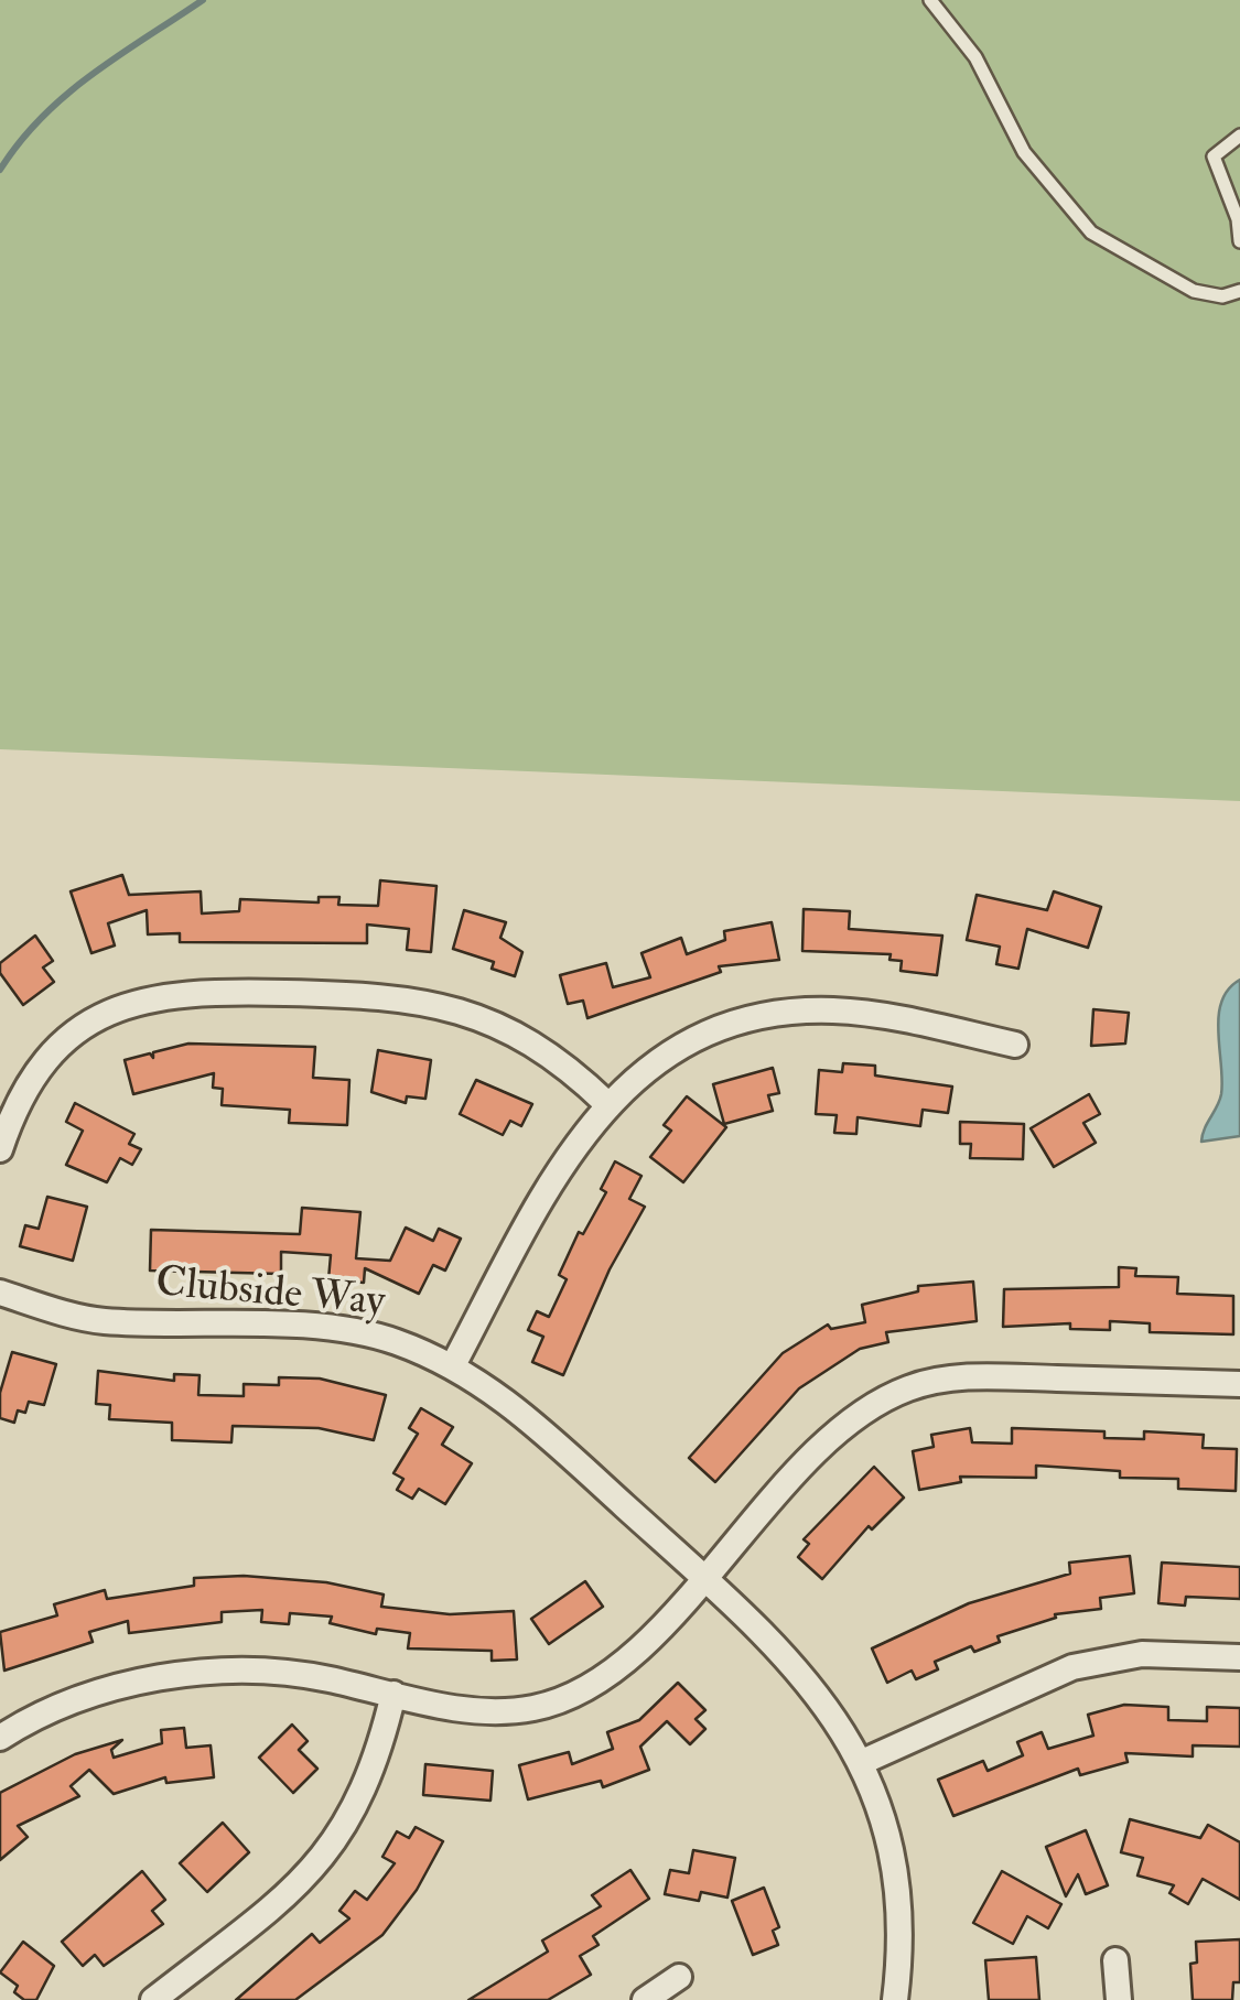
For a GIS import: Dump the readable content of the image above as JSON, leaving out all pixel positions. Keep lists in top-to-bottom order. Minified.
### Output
{"streets":{"street":["Clubside Way"]}}
